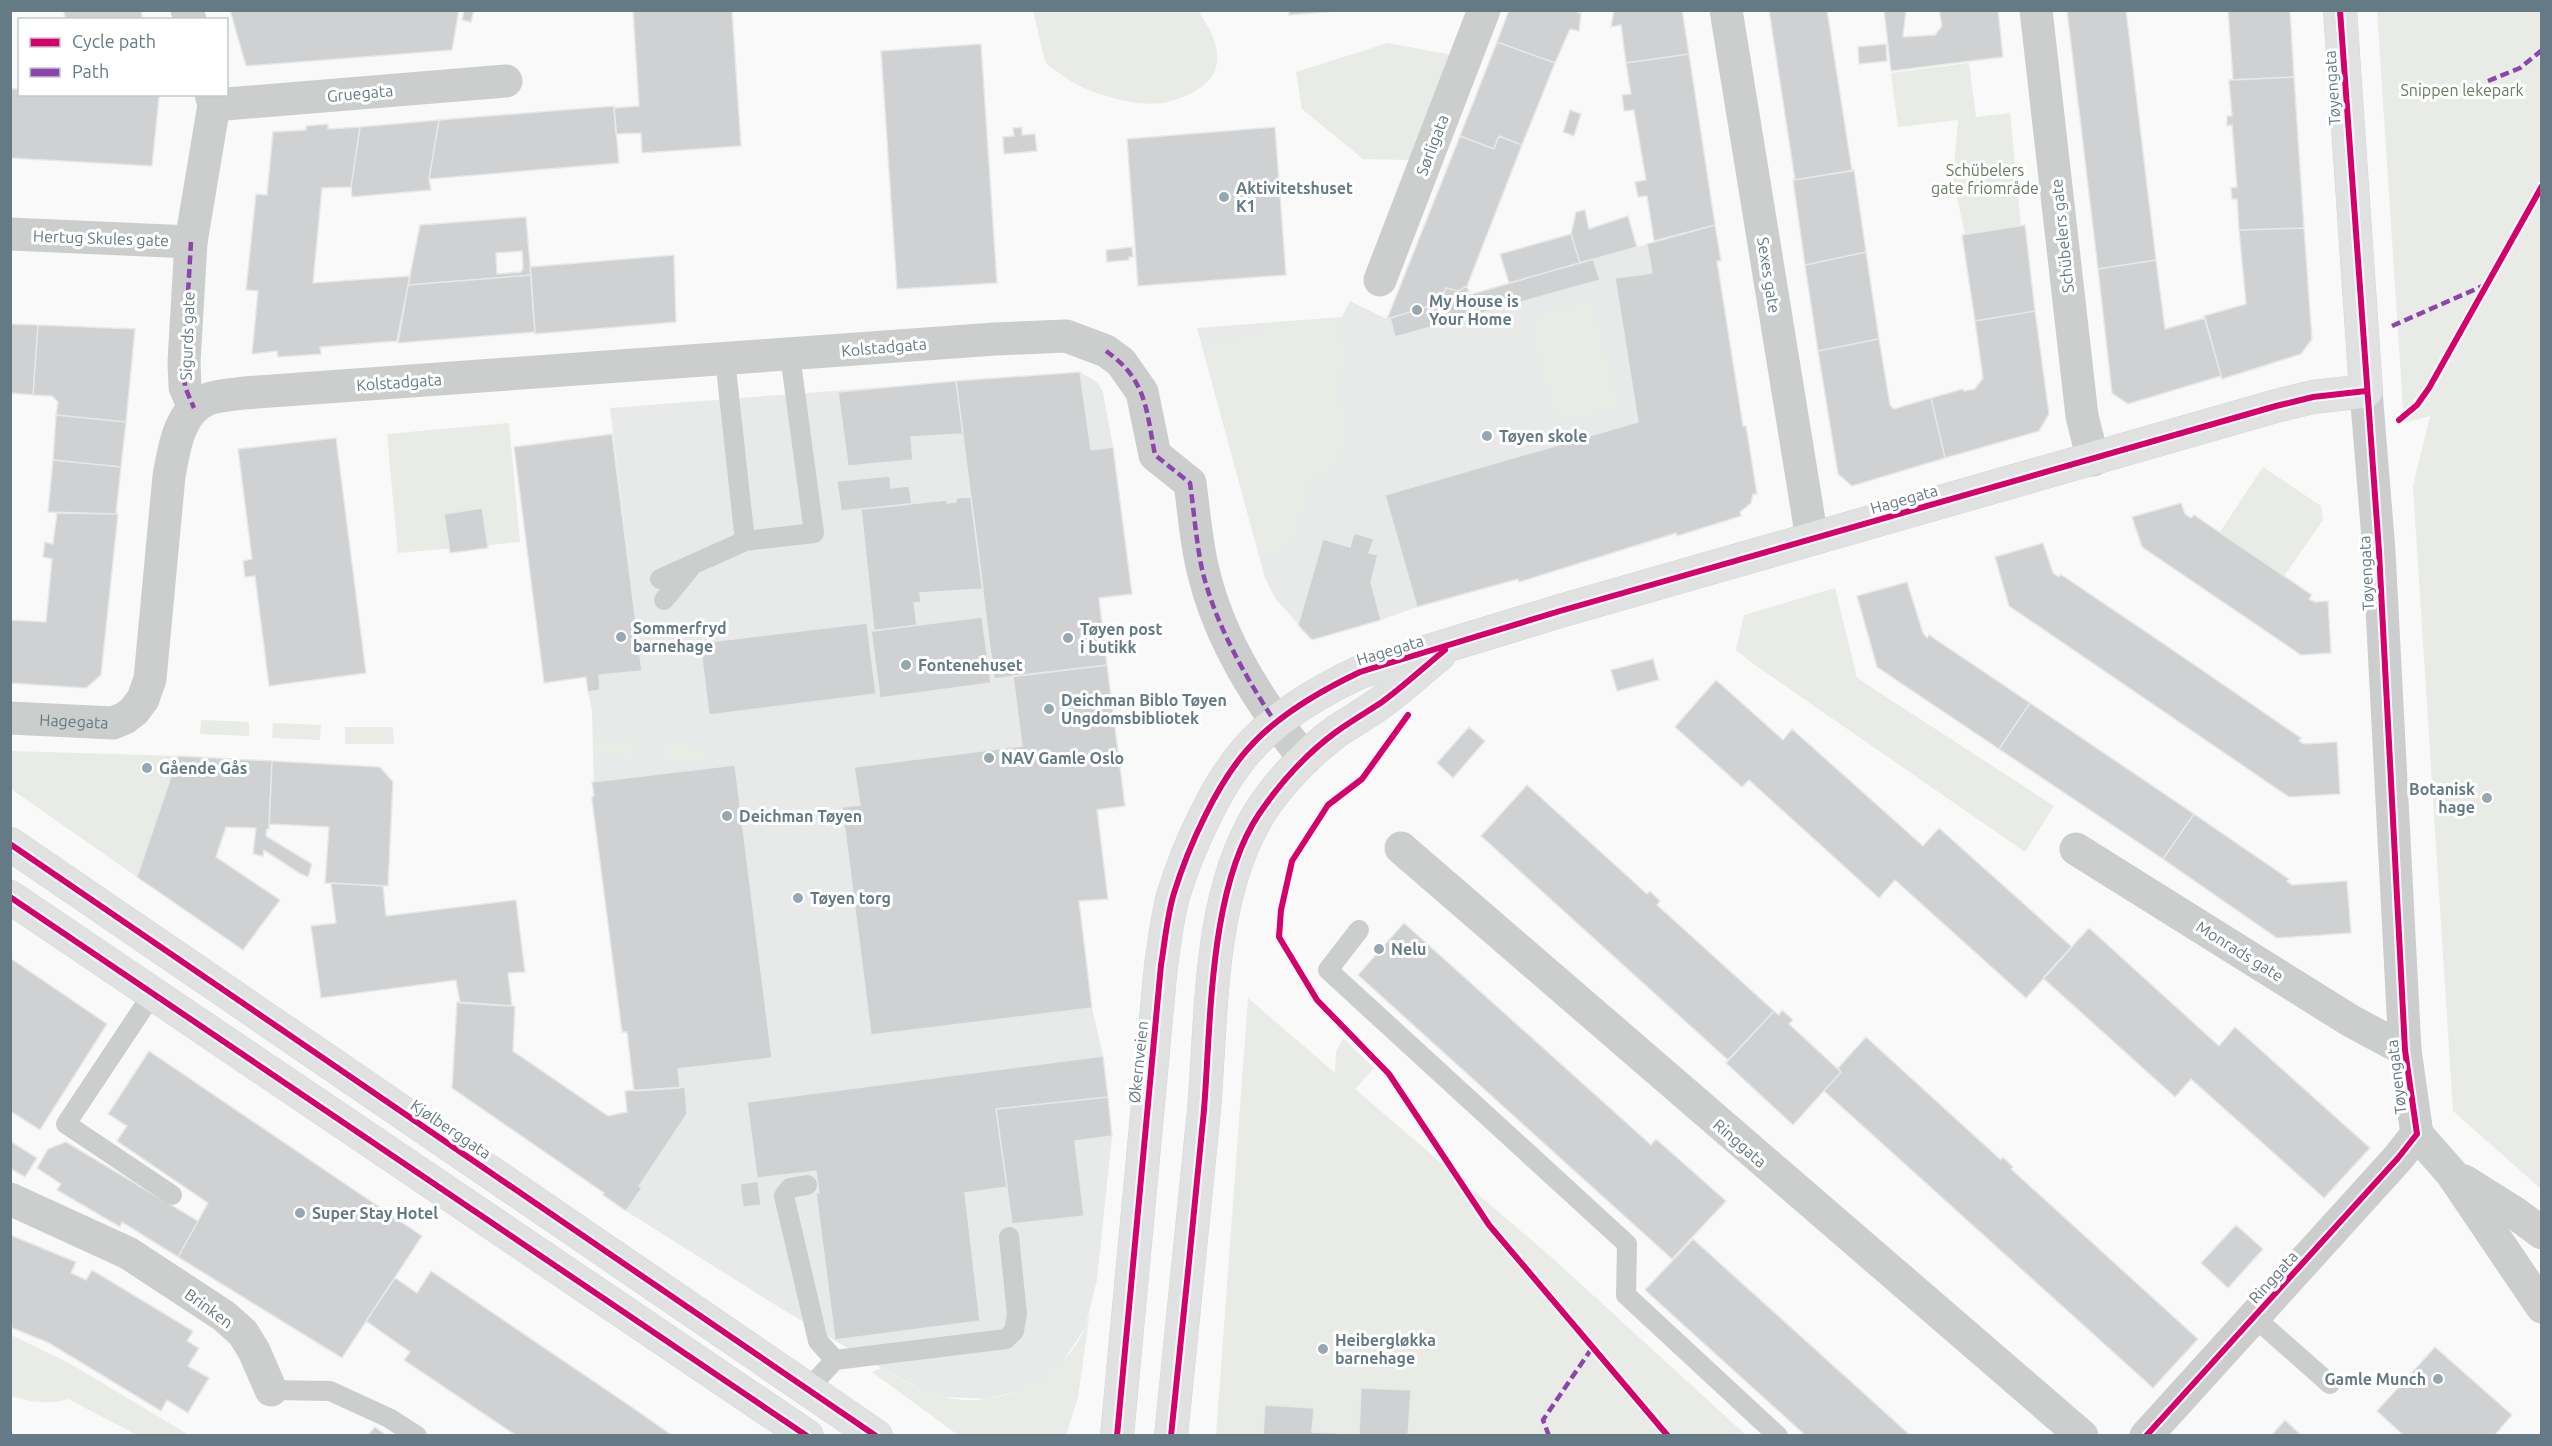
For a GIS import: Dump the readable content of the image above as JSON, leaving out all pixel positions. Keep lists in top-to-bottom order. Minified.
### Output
{"streets":{"main road":["Tøyengata","Hagegata","Økernveien","Kjølberggata"],"street":["Gruegata","Sørligata","Schübelers gate","Hertug Skules gate","Sexes gate","Sigurds gate","Kolstadgata","Monrads gate","Ringgata","Brinken"]},"crossings":[["Tøyengata","Hagegata"],["Tøyengata","Monrads gate"],["Tøyengata","Ringgata"],["Gruegata","Sigurds gate"],["Schübelers gate","Hagegata"],["Hertug Skules gate","Sigurds gate"],["Sexes gate","Hagegata"],["Sigurds gate","Kolstadgata"],["Sigurds gate","Hagegata"],["Kolstadgata","Hagegata"],["Kolstadgata","Økernveien"],["Hagegata","Økernveien"]],"parks":["Snippen lekepark","Schübelers gate friområde"],"places":["Aktivitetshuset K1","My House is Your Home","Tøyen skole","Sommerfryd barnehage","Tøyen post i butikk","Fontenehuset","Deichman Biblo Tøyen Ungdomsbibliotek","NAV Gamle Oslo","Gående Gås","Botanisk hage","Deichman Tøyen","Tøyen torg","Nelu","Super Stay Hotel","Heibergløkka barnehage","Gamle Munch"],"legend":["Cycle path","Path"]}
